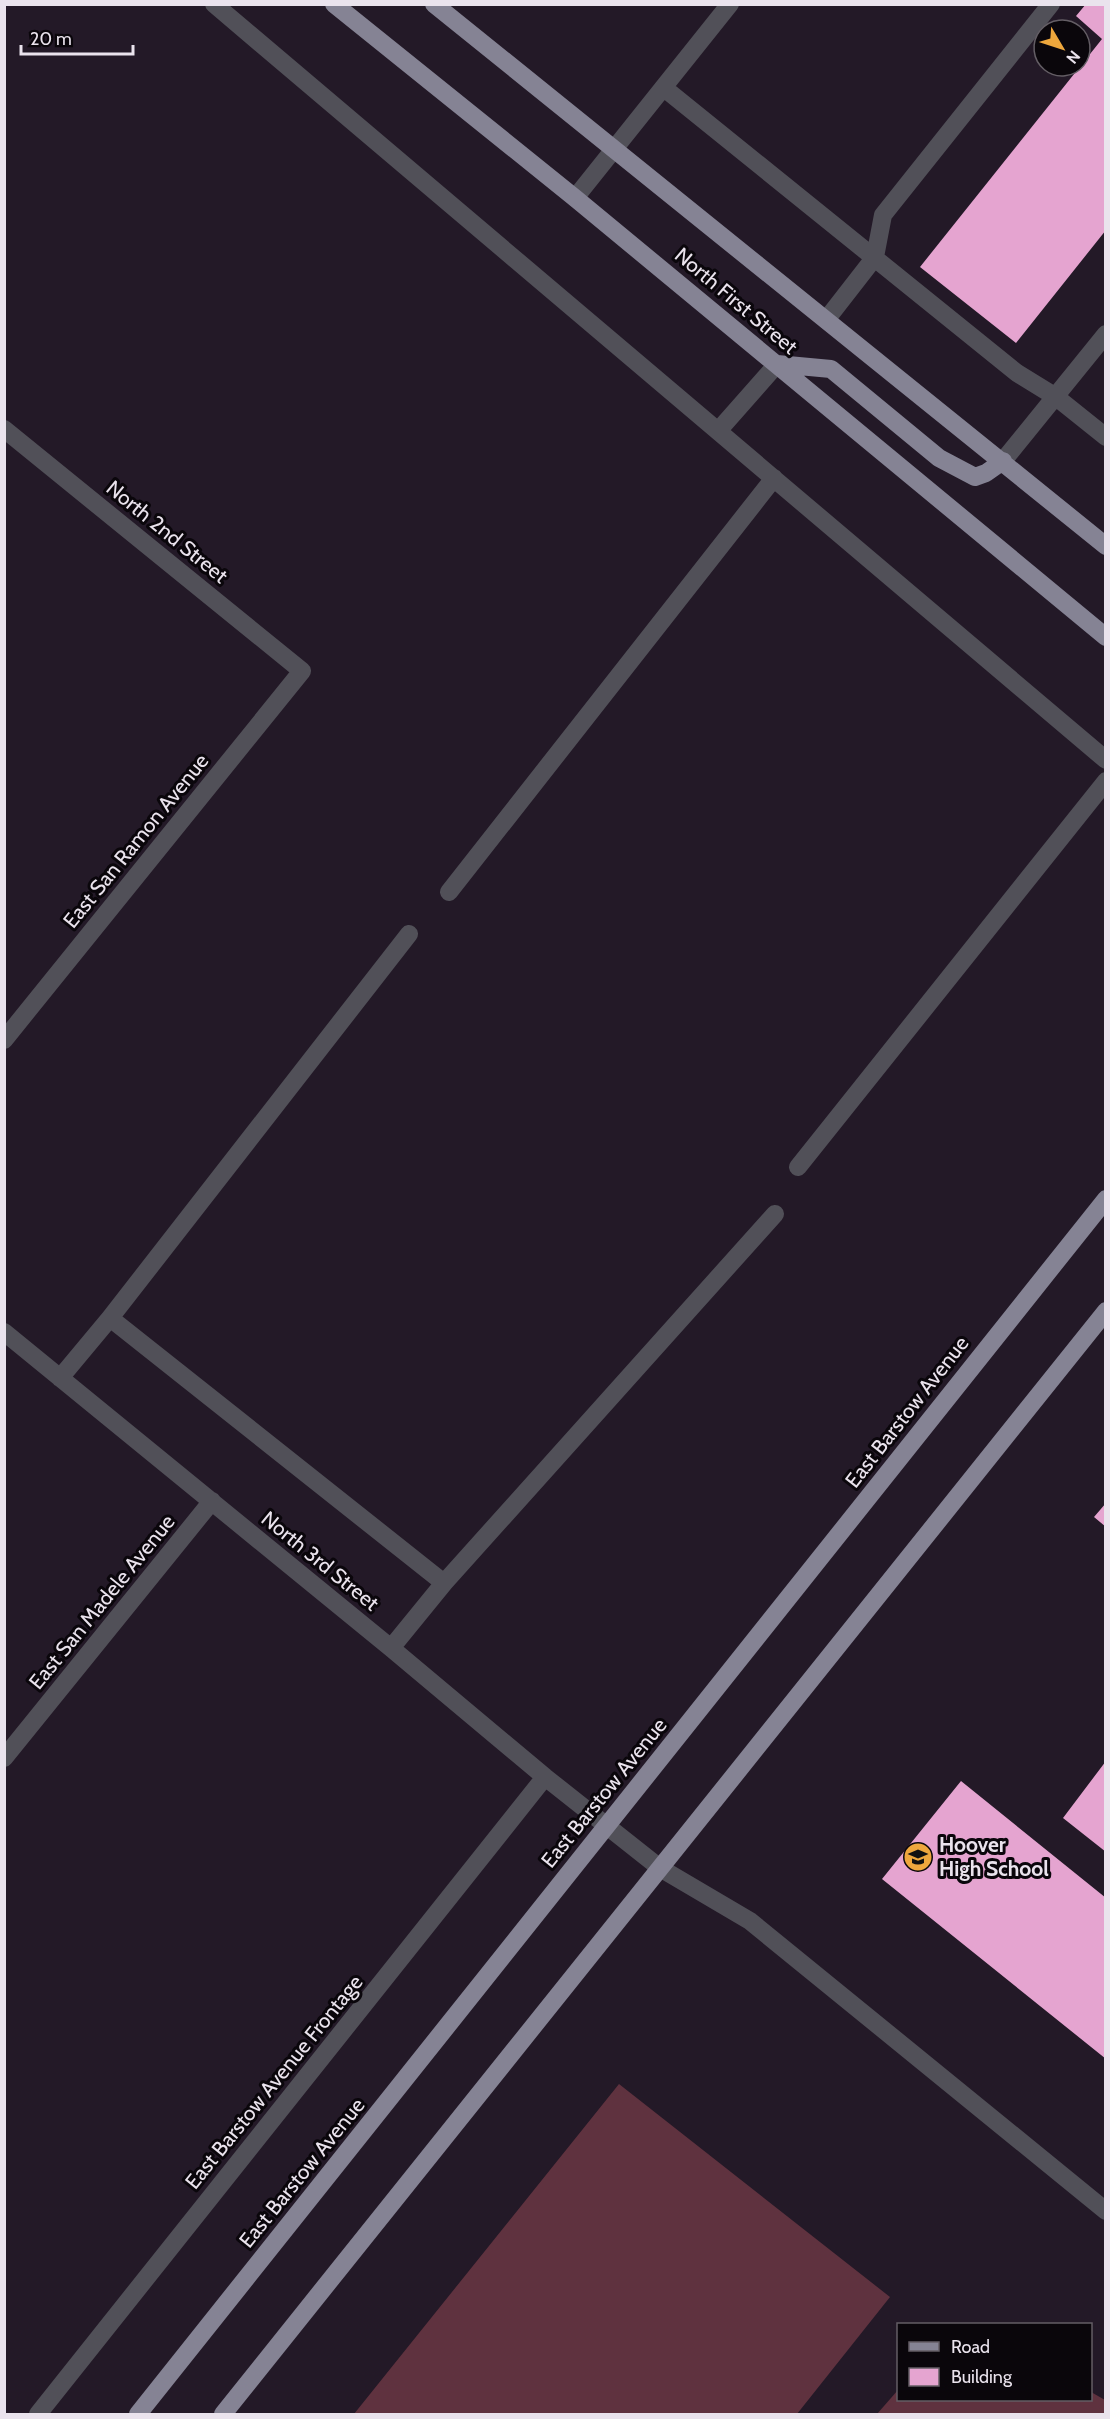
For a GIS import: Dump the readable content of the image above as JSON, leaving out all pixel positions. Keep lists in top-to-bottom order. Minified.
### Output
{"streets":{"main road":["North First Street","East Barstow Avenue"],"street":["North 2nd Street","East San Ramon Avenue","North 3rd Street","East San Madele Avenue","East Barstow Avenue Frontage"]},"crossings":[["North 2nd Street","East San Ramon Avenue"],["East Barstow Avenue","North 3rd Street"],["North 3rd Street","East San Madele Avenue"],["North 3rd Street","East Barstow Avenue Frontage"]],"places":{"school or university":["Hoover High School"]},"legend":["Road","Building"],"scale_bar":"20 m","north":"bottom right"}
